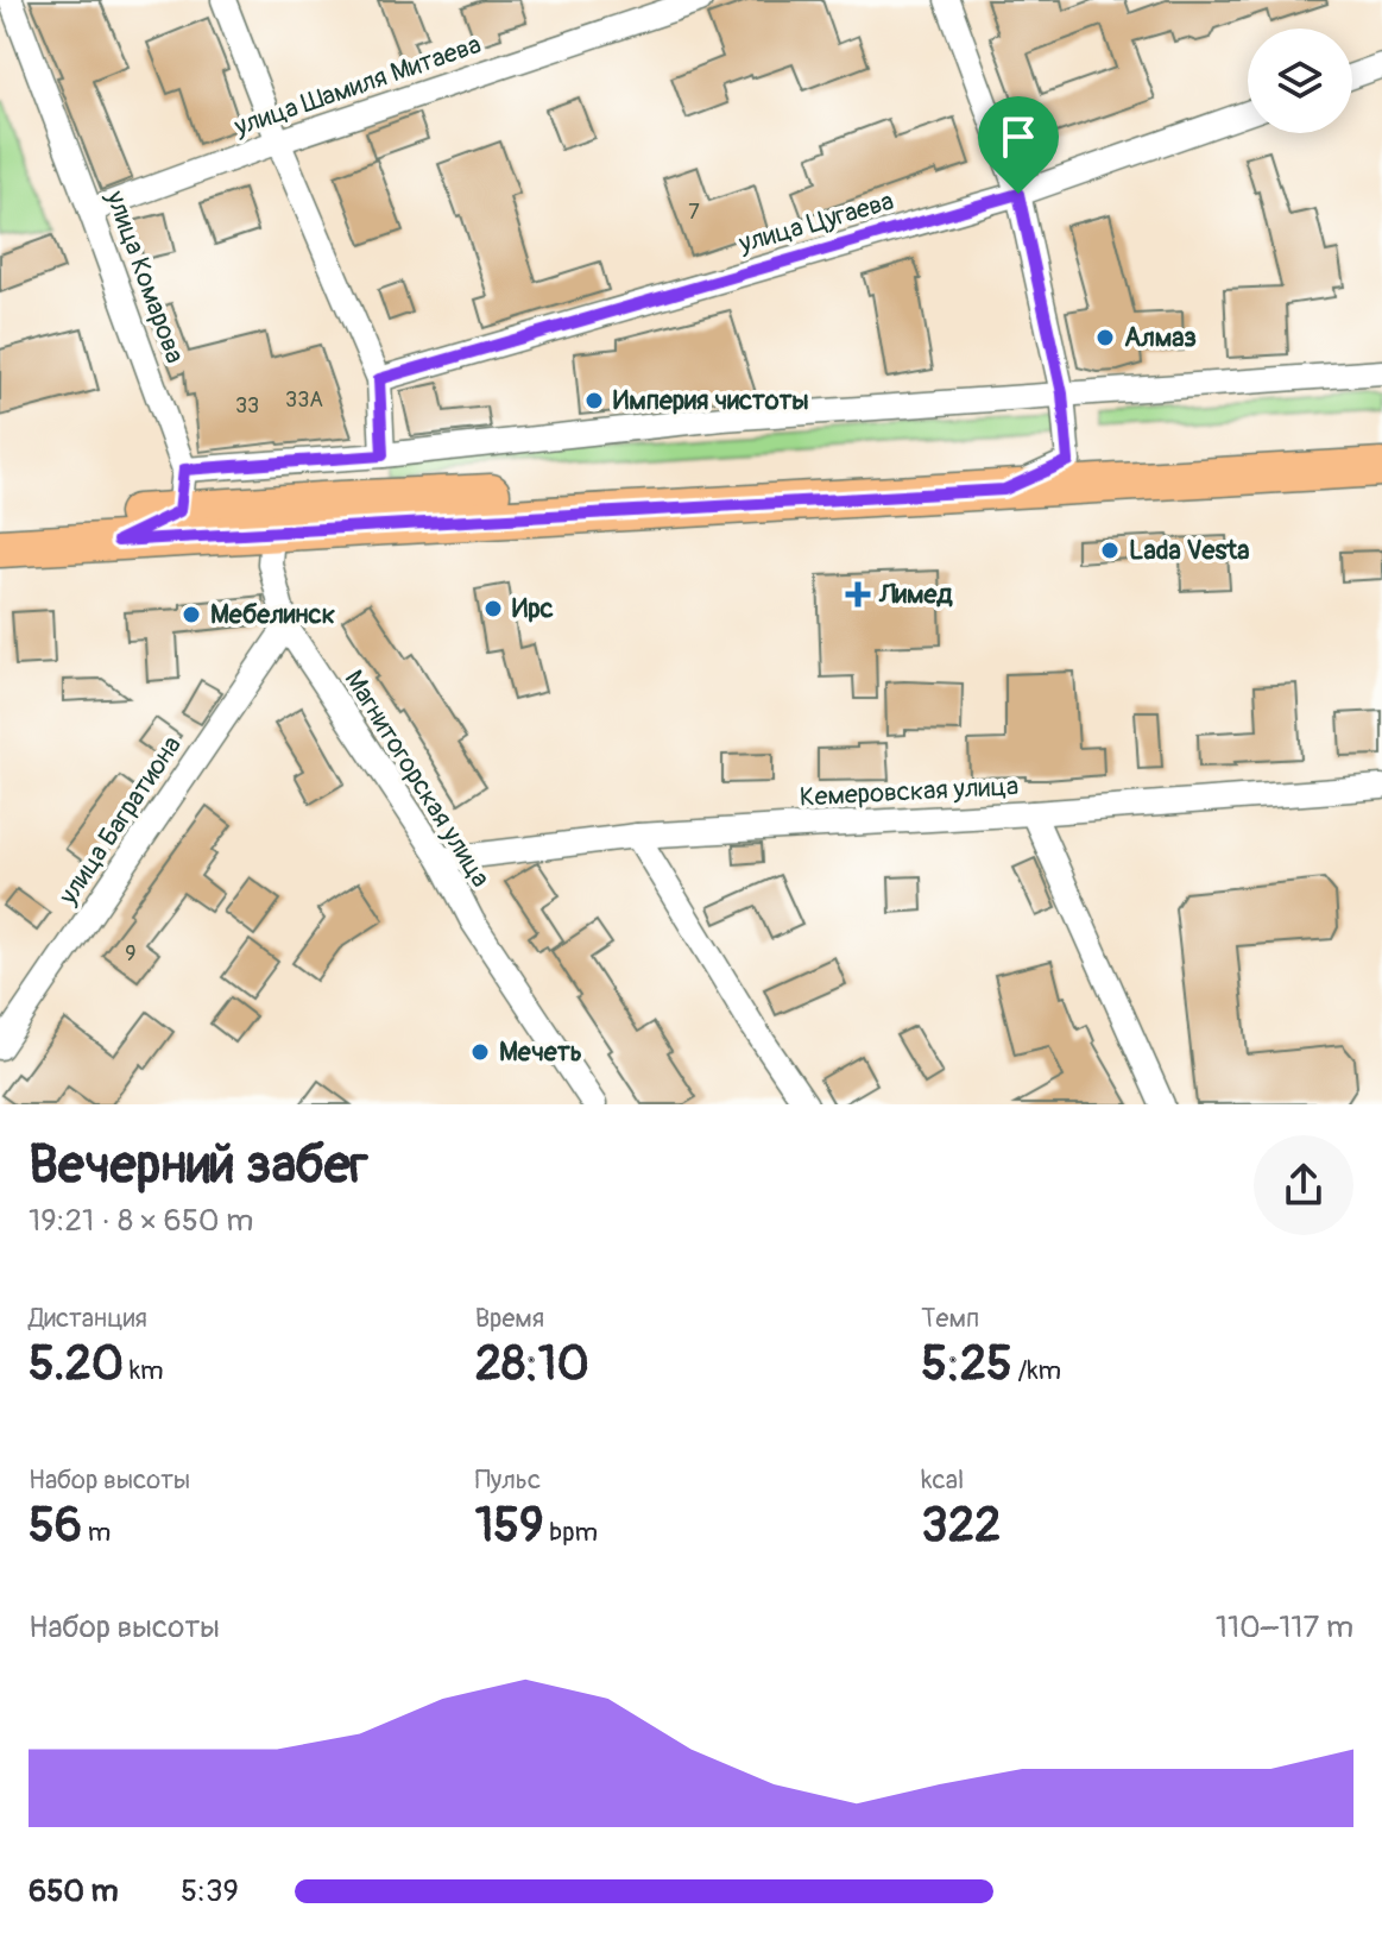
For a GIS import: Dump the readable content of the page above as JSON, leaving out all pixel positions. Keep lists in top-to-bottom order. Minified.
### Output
{"streets":{"street":["улица Шамиля Митаева","улица Цугаева","улица Комарова","Магнитогорская улица","Кемеровская улица","улица Багратиона"]},"crossings":[["улица Шамиля Митаева","улица Комарова"],["Магнитогорская улица","Кемеровская улица"],["Магнитогорская улица","улица Багратиона"]],"places":{"other":["Алмаз","Империя чистоты","Lada Vesta","Ирс","Мебелинск","Мечеть"],"health":["Лимед"]},"house_numbers":["7","33А","33","9"],"page":{"heading":["Вечерний забег","19:21 · 8 × 650 m"],"stats":[["Дистанция","5.20 km"],["Время","28:10"],["Темп","5:25 /km"],["Набор высоты","56 m"],["Пульс","159 bpm"],["kcal","322"]],"chart":["Набор высоты","110–117 m"],"list":[{"name":"650 m","note":"5:39"}]}}
